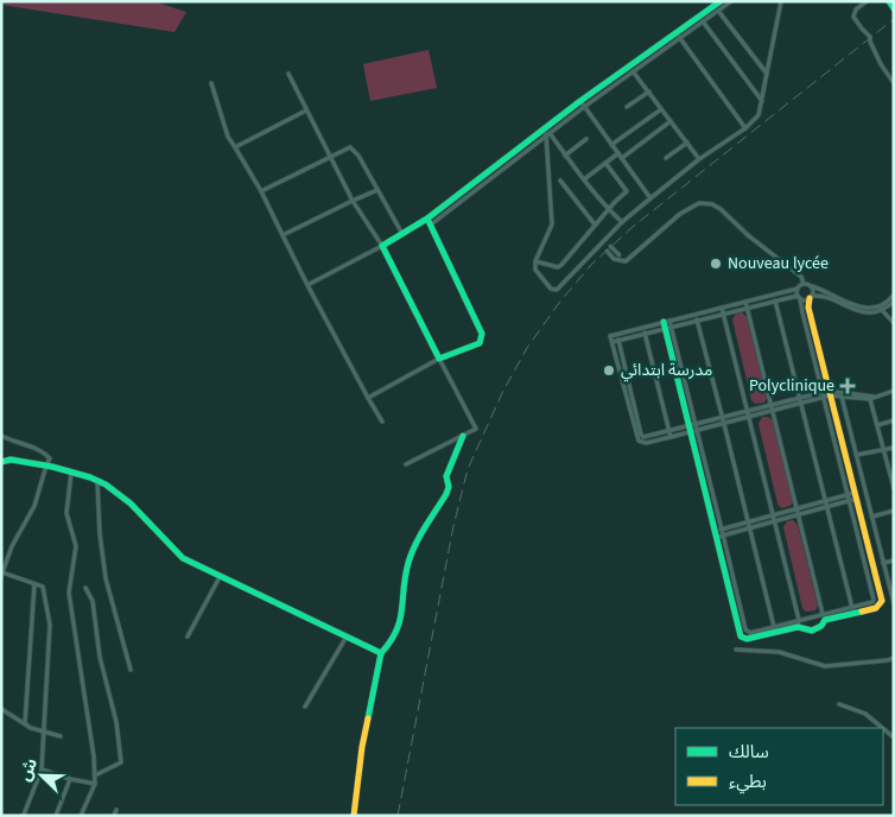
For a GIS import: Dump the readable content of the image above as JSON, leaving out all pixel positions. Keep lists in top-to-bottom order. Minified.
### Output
{"places":{"other":["Nouveau lycée","مدرسة ابتدائي"],"health":["Polyclinique"]},"legend":["سالك","بطيء"],"north":"top left"}
